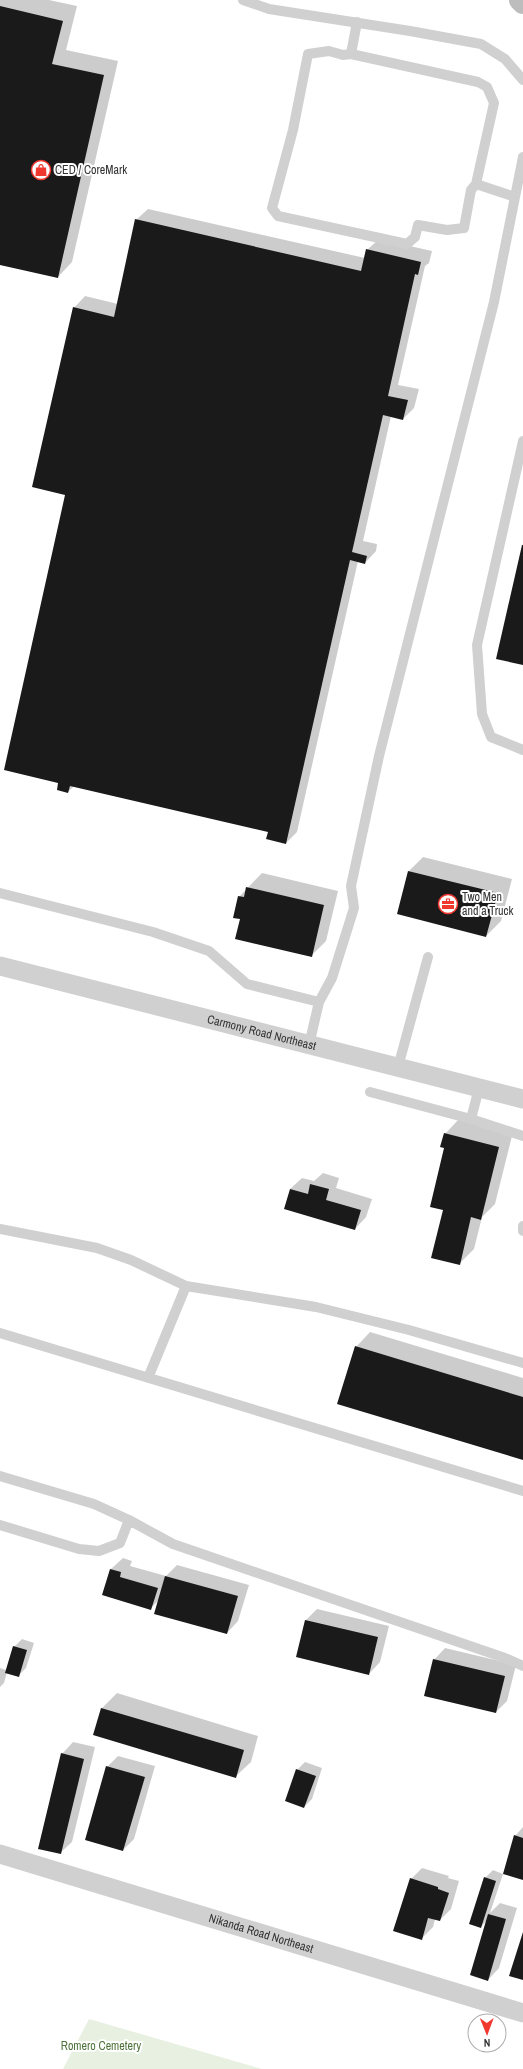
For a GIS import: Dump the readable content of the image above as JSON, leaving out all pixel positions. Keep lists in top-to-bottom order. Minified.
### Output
{"streets":{"street":["Carmony Road Northeast","Nikanda Road Northeast"]},"parks":["Romero Cemetery"],"places":{"shop":["CED / CoreMark"],"office":["Two Men and a Truck"]},"north":"bottom"}
